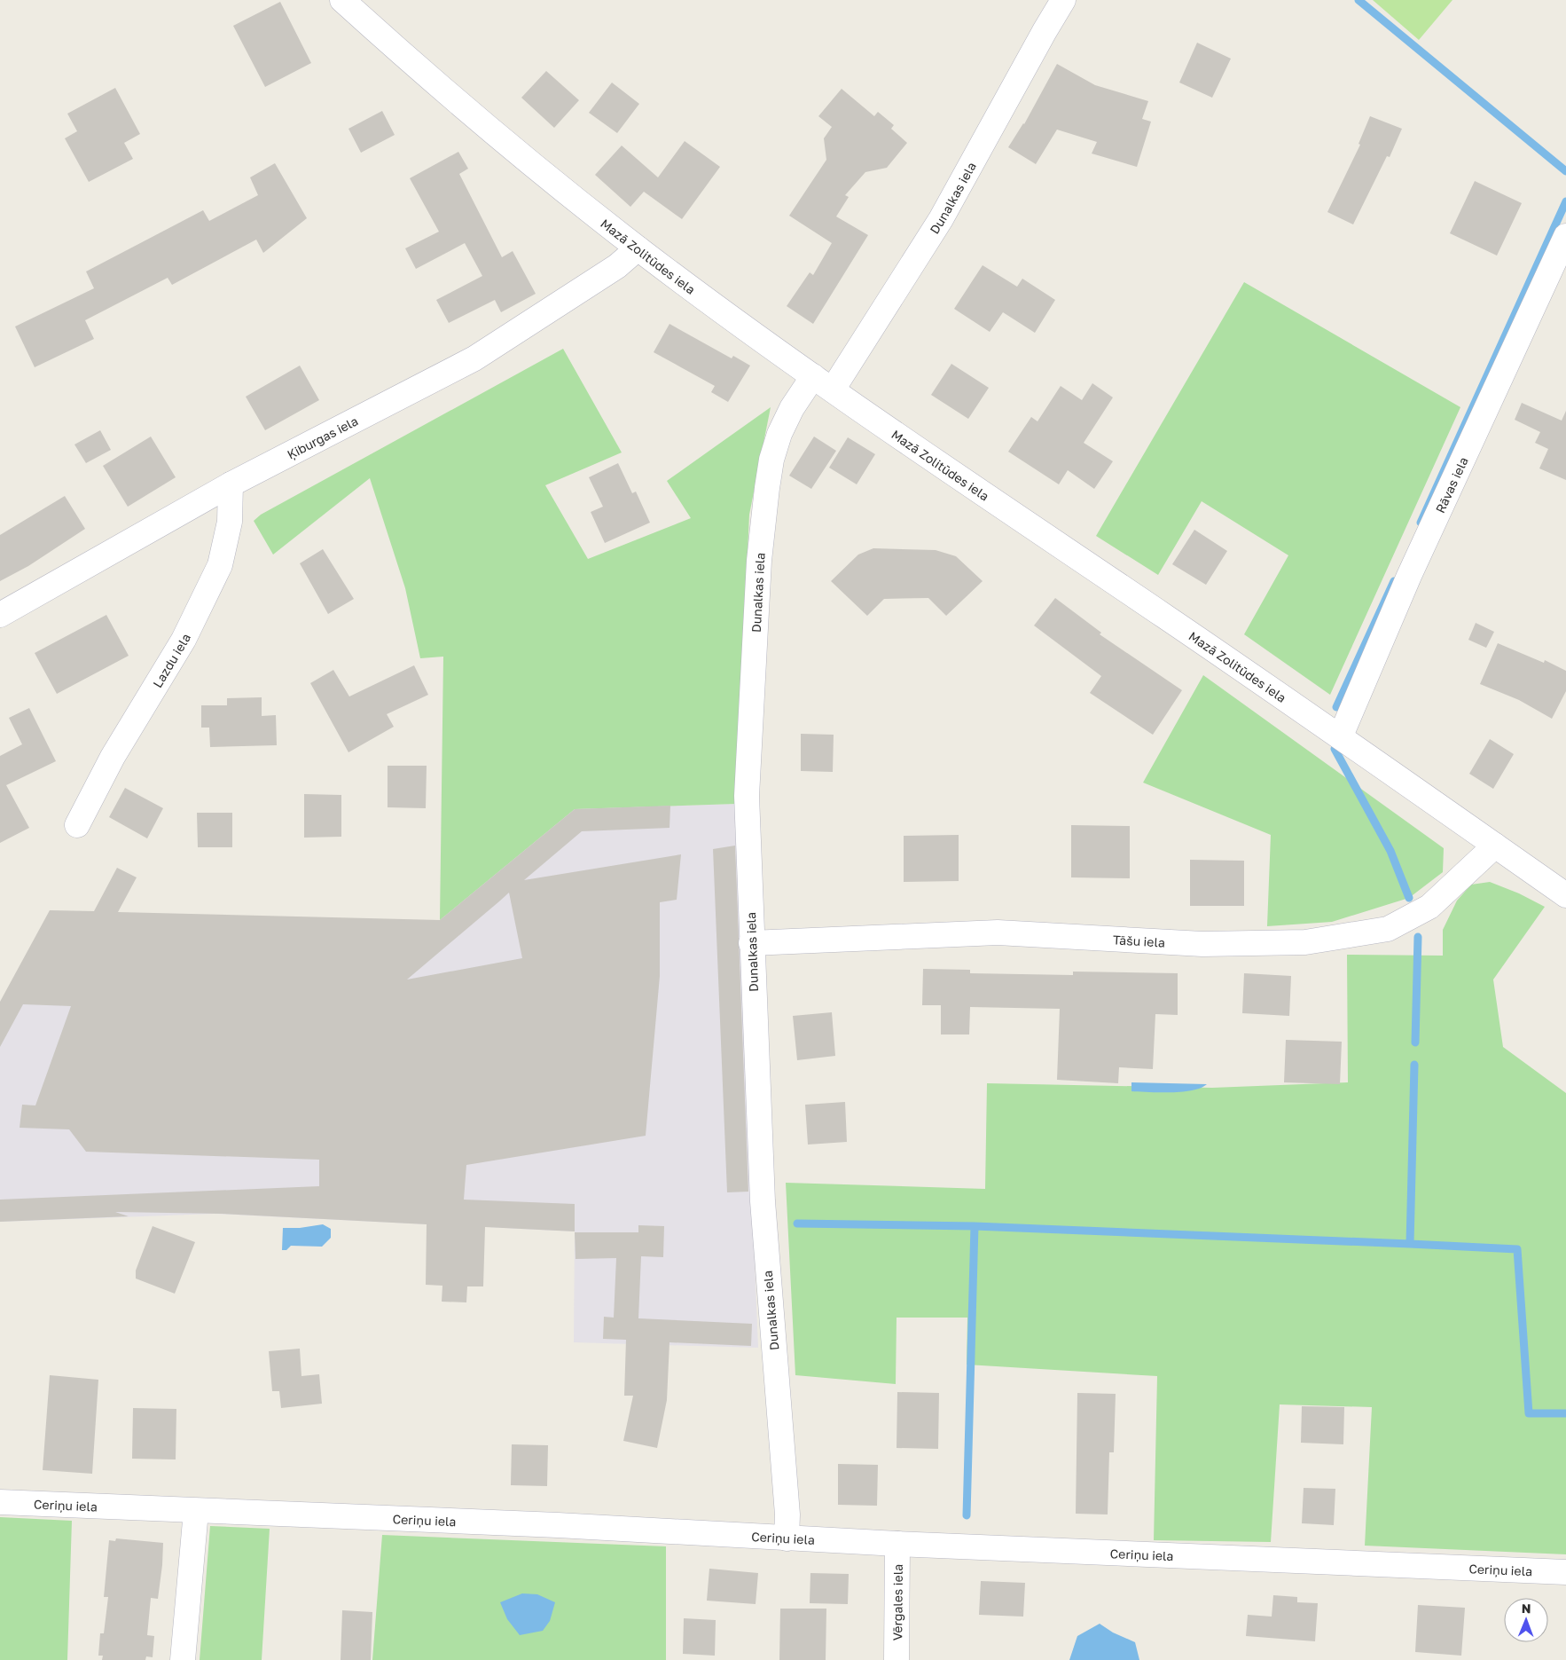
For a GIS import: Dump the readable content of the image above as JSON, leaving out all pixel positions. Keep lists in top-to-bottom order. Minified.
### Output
{"streets":{"street":["Dunalkas iela","Mazā Zolitūdes iela","Ķiburgas iela","Rāvas iela","Lazdu iela","Tāšu iela","Ceriņu iela","Vērgales iela"]},"crossings":[["Dunalkas iela","Mazā Zolitūdes iela"],["Dunalkas iela","Tāšu iela"],["Dunalkas iela","Ceriņu iela"],["Mazā Zolitūdes iela","Ķiburgas iela"],["Mazā Zolitūdes iela","Rāvas iela"],["Mazā Zolitūdes iela","Tāšu iela"],["Ķiburgas iela","Lazdu iela"],["Ceriņu iela","Vērgales iela"]],"north":"top"}
